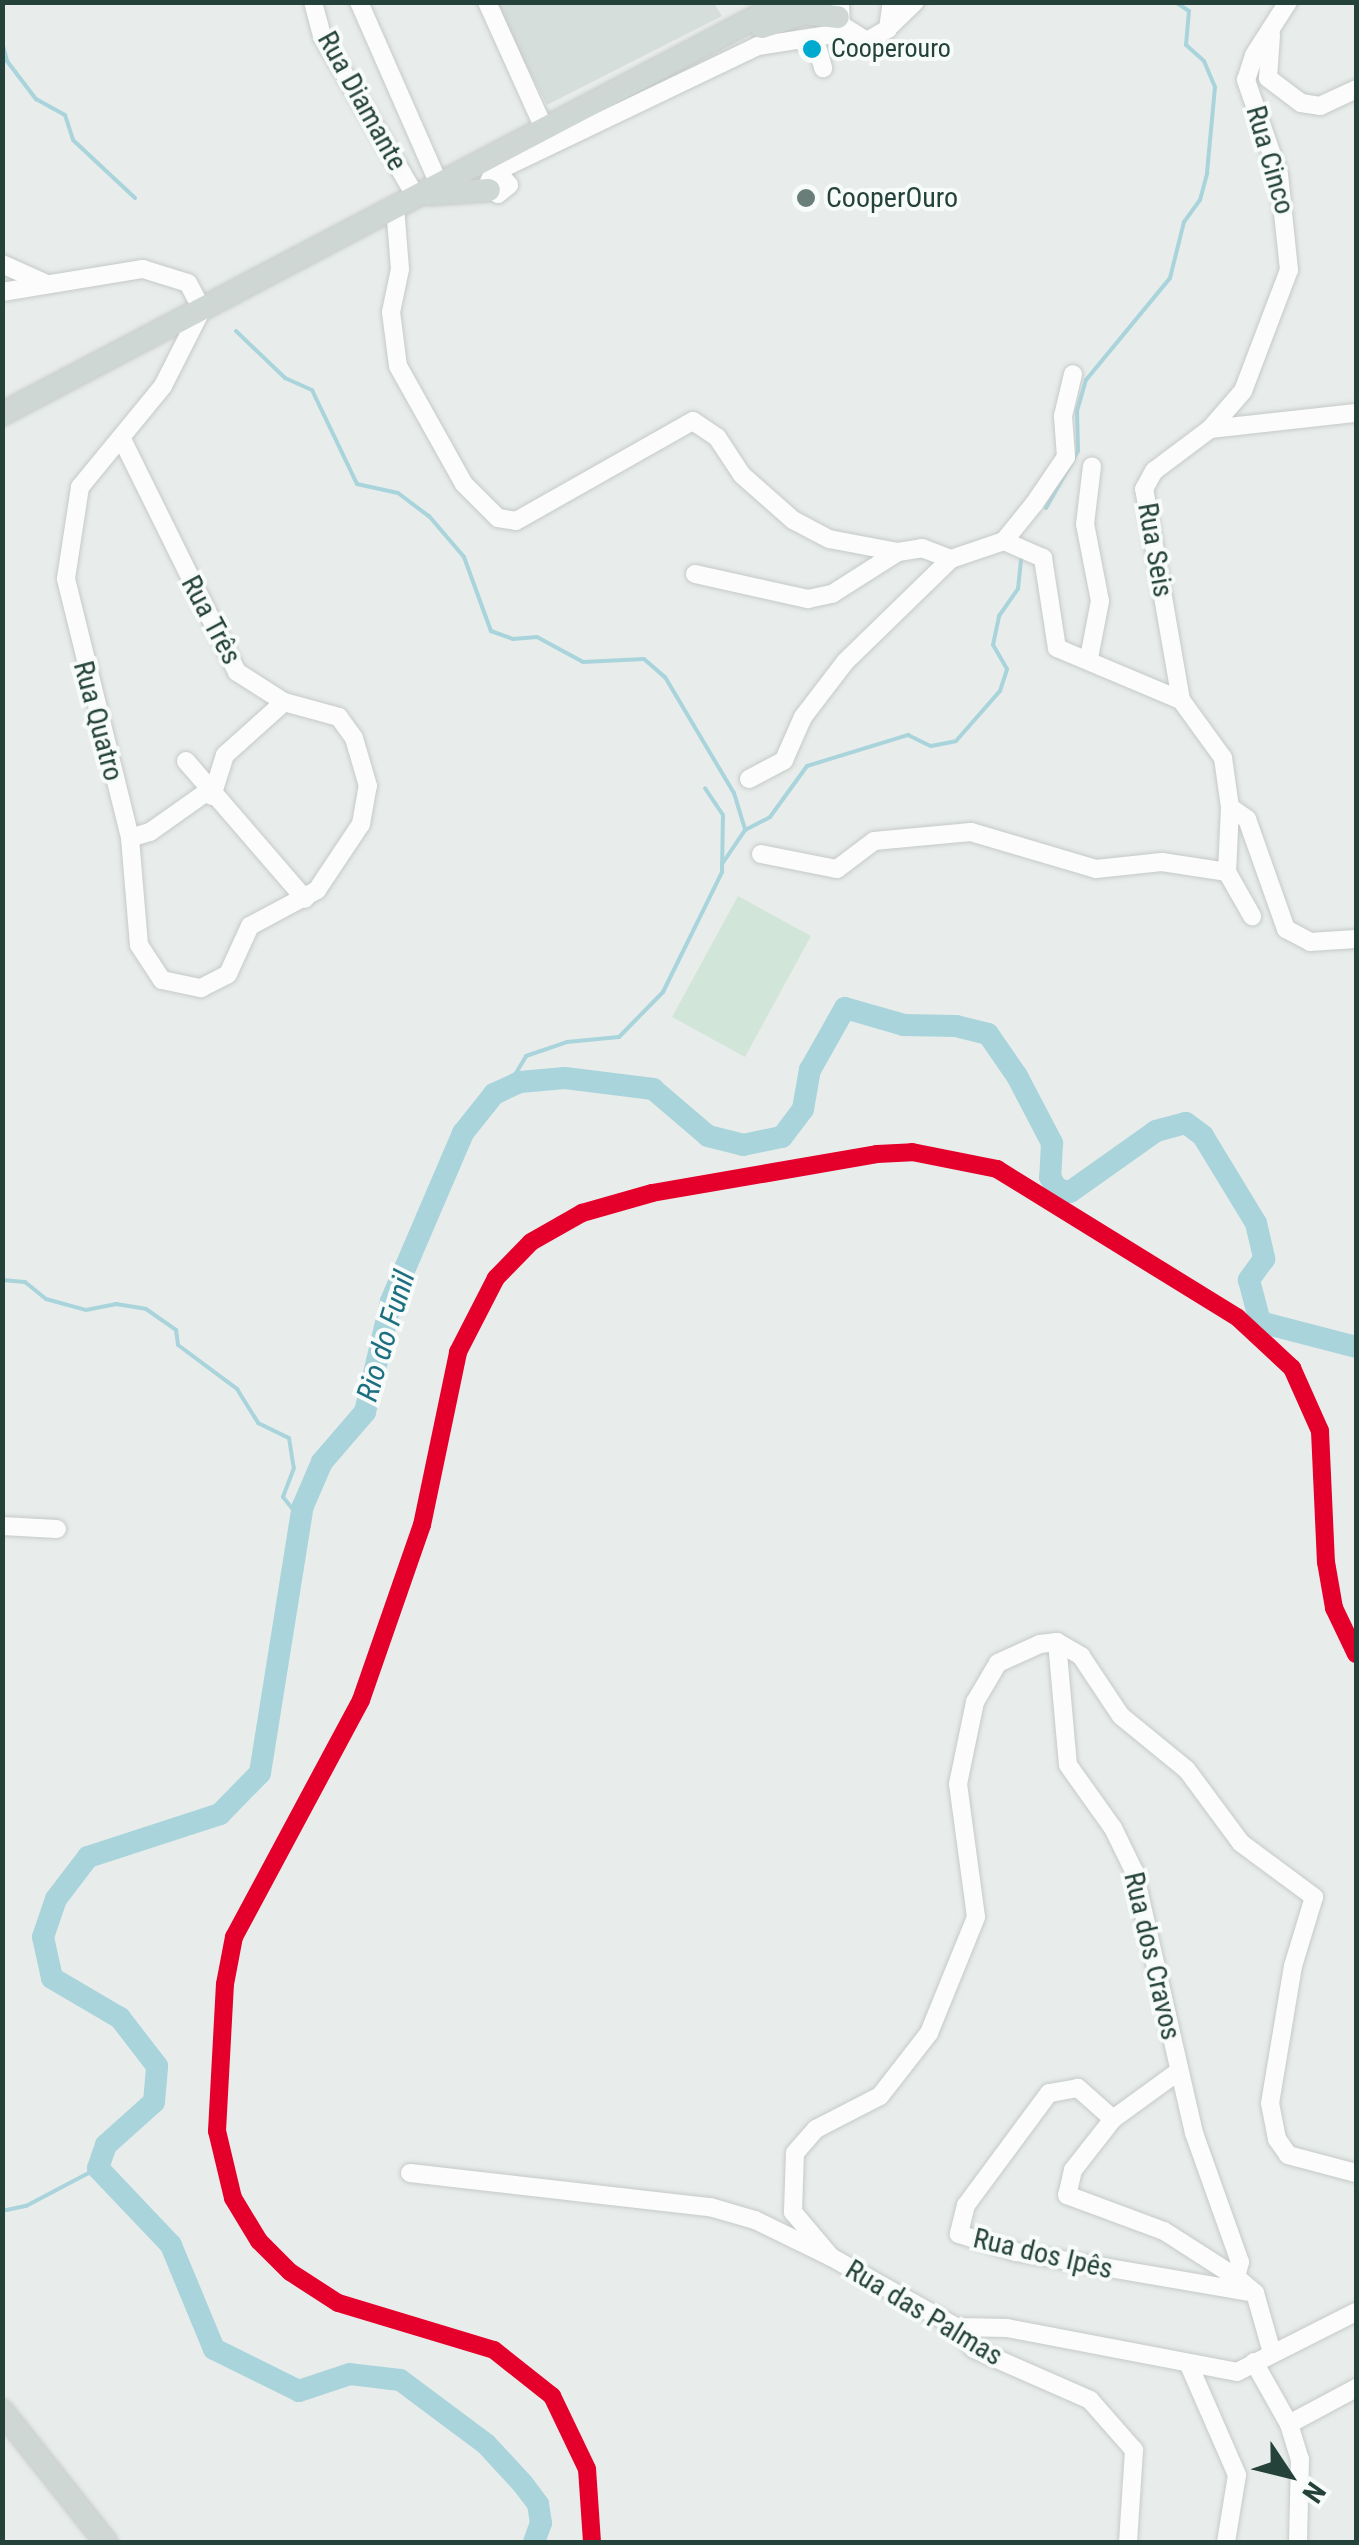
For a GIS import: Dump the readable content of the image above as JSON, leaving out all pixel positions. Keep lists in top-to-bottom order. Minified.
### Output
{"streets":{"street":["Rua Diamante","Rua Cinco","Rua Seis","Rua Três","Rua Quatro","Rua dos Cravos","Rua dos Ipês","Rua das Palmas"]},"crossings":[["Rua Cinco","Rua Seis"],["Rua Três","Rua Quatro"]],"water":["Rio do Funil"],"places":["Cooperouro","CooperOuro"],"north":"bottom right"}
